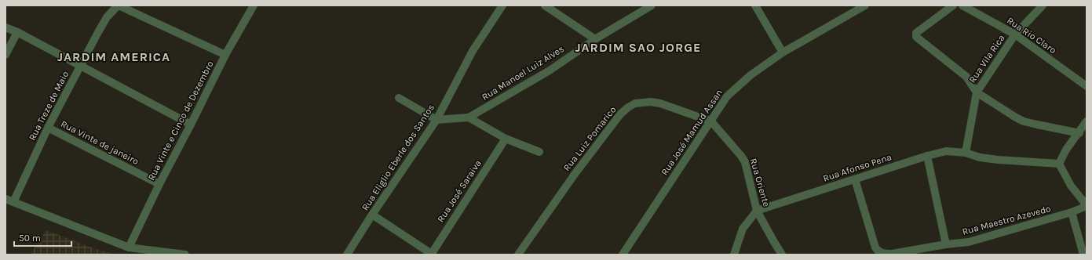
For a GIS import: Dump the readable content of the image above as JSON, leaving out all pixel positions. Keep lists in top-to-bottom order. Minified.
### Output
{"streets":{"street":["Rua Rio Claro","Rua Vila Rica","Rua Manoel Luiz Alves","Rua Treze de Maio","Rua Vinte e Cinco de Dezembro","Rua José Mamud Assan","Rua Luiz Pomarico","Rua Vinte de janeiro","Rua Eliglio Eberle dos Santos","Rua Afonso Pena","Rua Oriente","Rua José Saraiva","Rua Maestro Azevedo"]},"crossings":[["Rua Rio Claro","Rua Vila Rica"],["Rua Vila Rica","Rua Afonso Pena"],["Rua Treze de Maio","Rua Vinte de janeiro"],["Rua Vinte e Cinco de Dezembro","Rua Vinte de janeiro"],["Rua José Mamud Assan","Rua Luiz Pomarico"],["Rua José Mamud Assan","Rua Oriente"],["Rua Luiz Pomarico","Rua Oriente"],["Rua Afonso Pena","Rua Oriente"],["Rua Afonso Pena","Rua Maestro Azevedo"]],"districts":["JARDIM SAO JORGE","JARDIM AMERICA"],"scale_bar":"50 m"}
